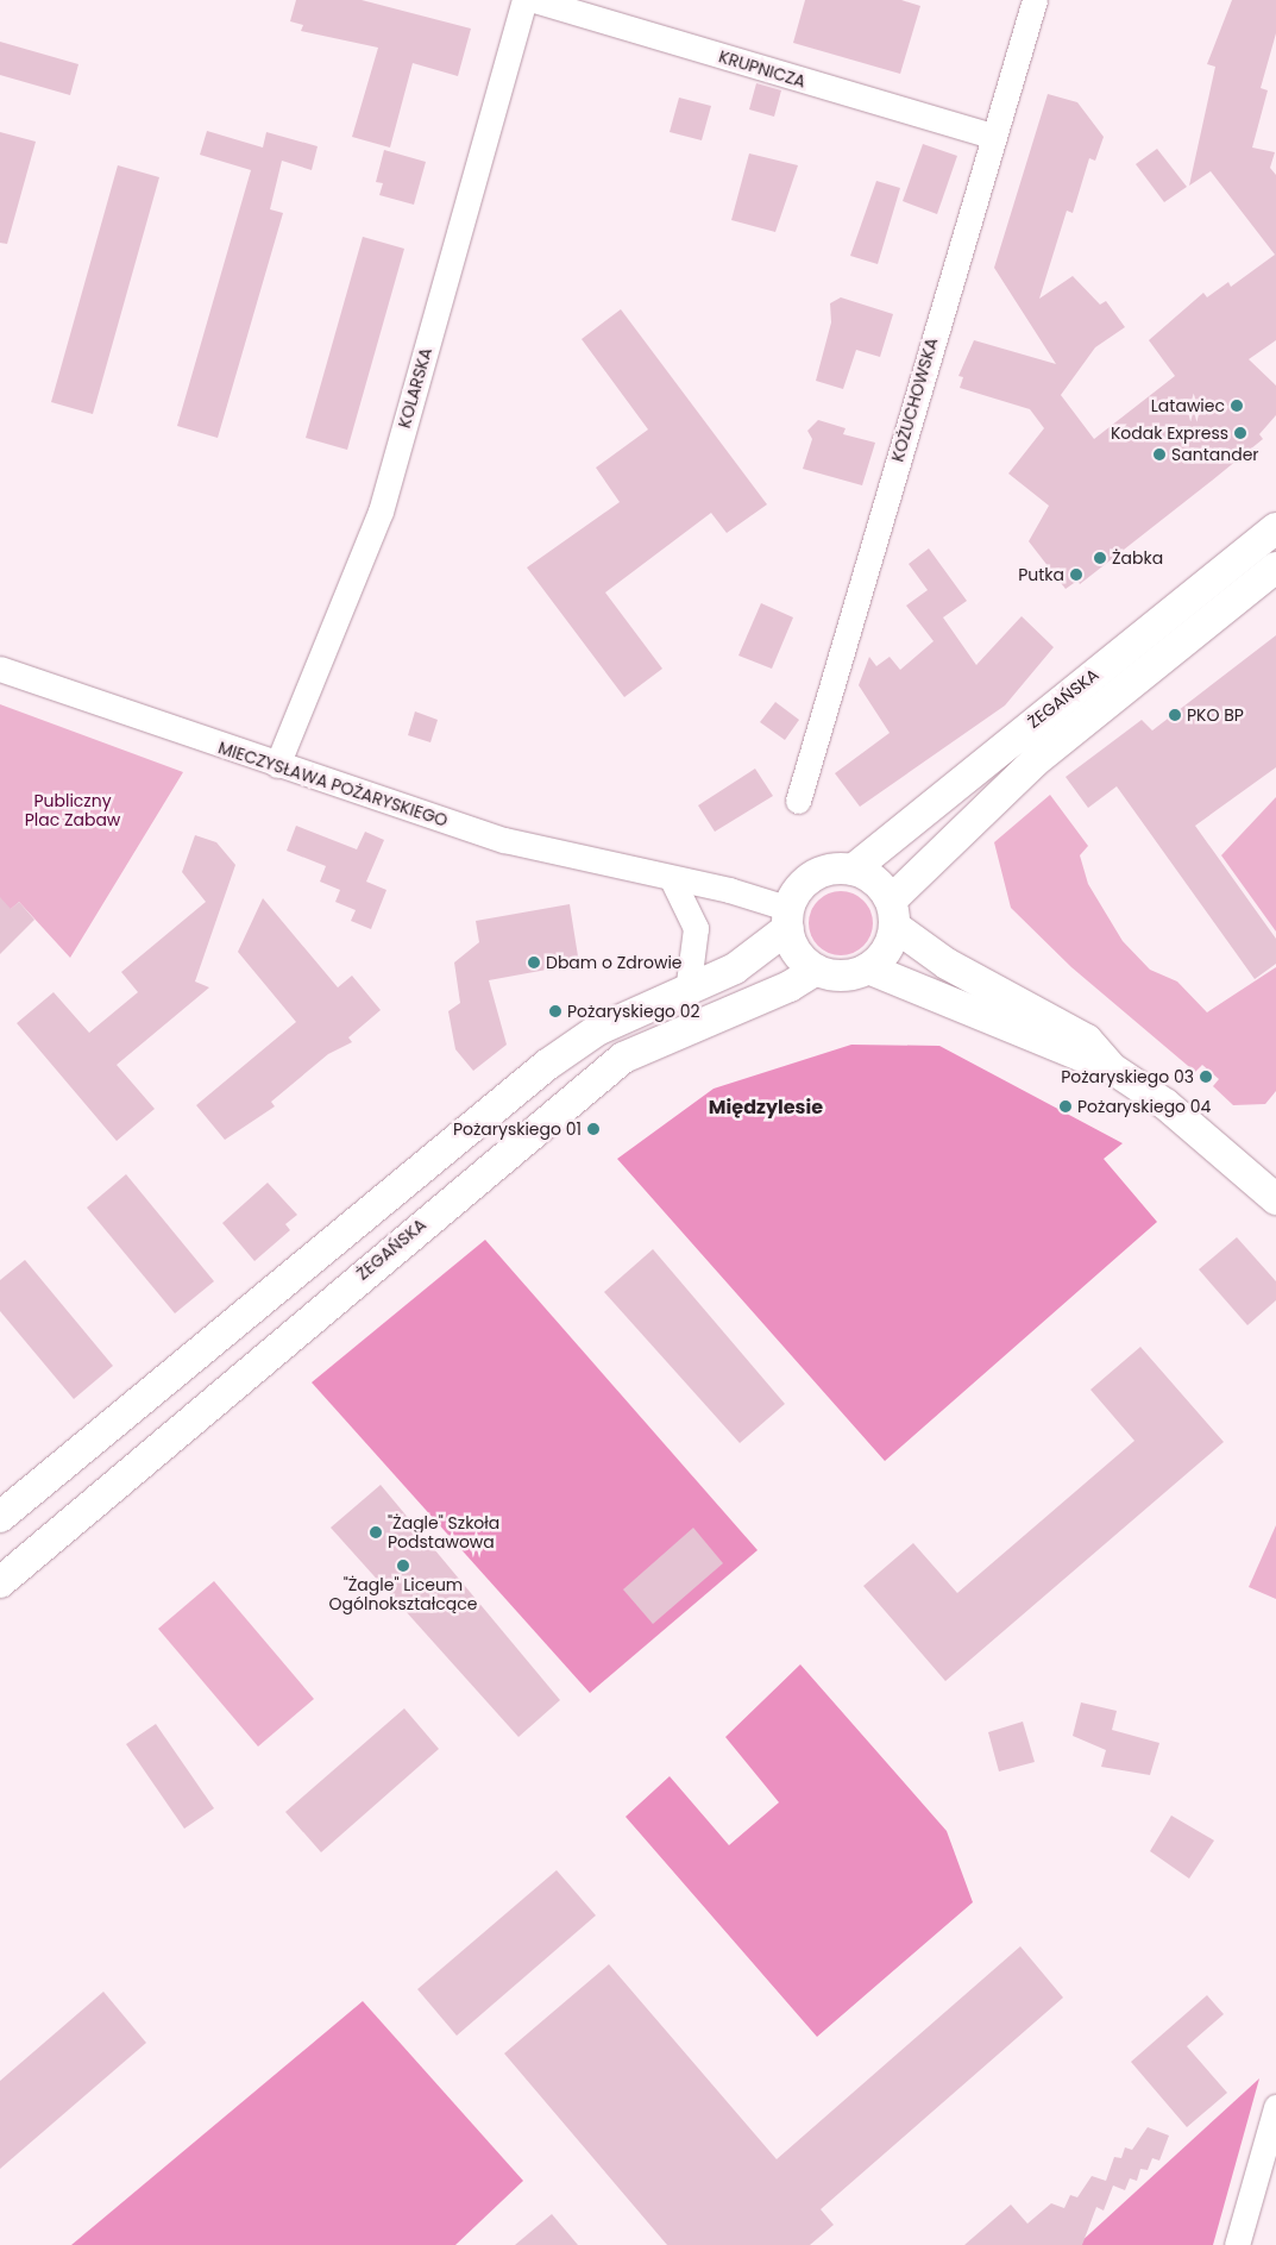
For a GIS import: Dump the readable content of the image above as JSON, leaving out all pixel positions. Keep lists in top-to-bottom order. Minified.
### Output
{"streets":{"street":["KRUPNICZA","KOLARSKA","KOŻUCHOWSKA","ŻEGAŃSKA","MIECZYSŁAWA POŻARYSKIEGO"]},"crossings":[["KRUPNICZA","KOŻUCHOWSKA"],["KOLARSKA","MIECZYSŁAWA POŻARYSKIEGO"],["ŻEGAŃSKA","MIECZYSŁAWA POŻARYSKIEGO"]],"districts":["Międzylesie"],"parks":["Publiczny Plac Zabaw"],"places":["Latawiec","Kodak Express","Santander","Żabka","Putka","PKO BP","Dbam o Zdrowie","Pożaryskiego 02","Pożaryskiego 03","Pożaryskiego 04","Pożaryskiego 01","\"Żagle\" Szkoła Podstawowa","\"Żagle\" Liceum Ogólnokształcące"]}
